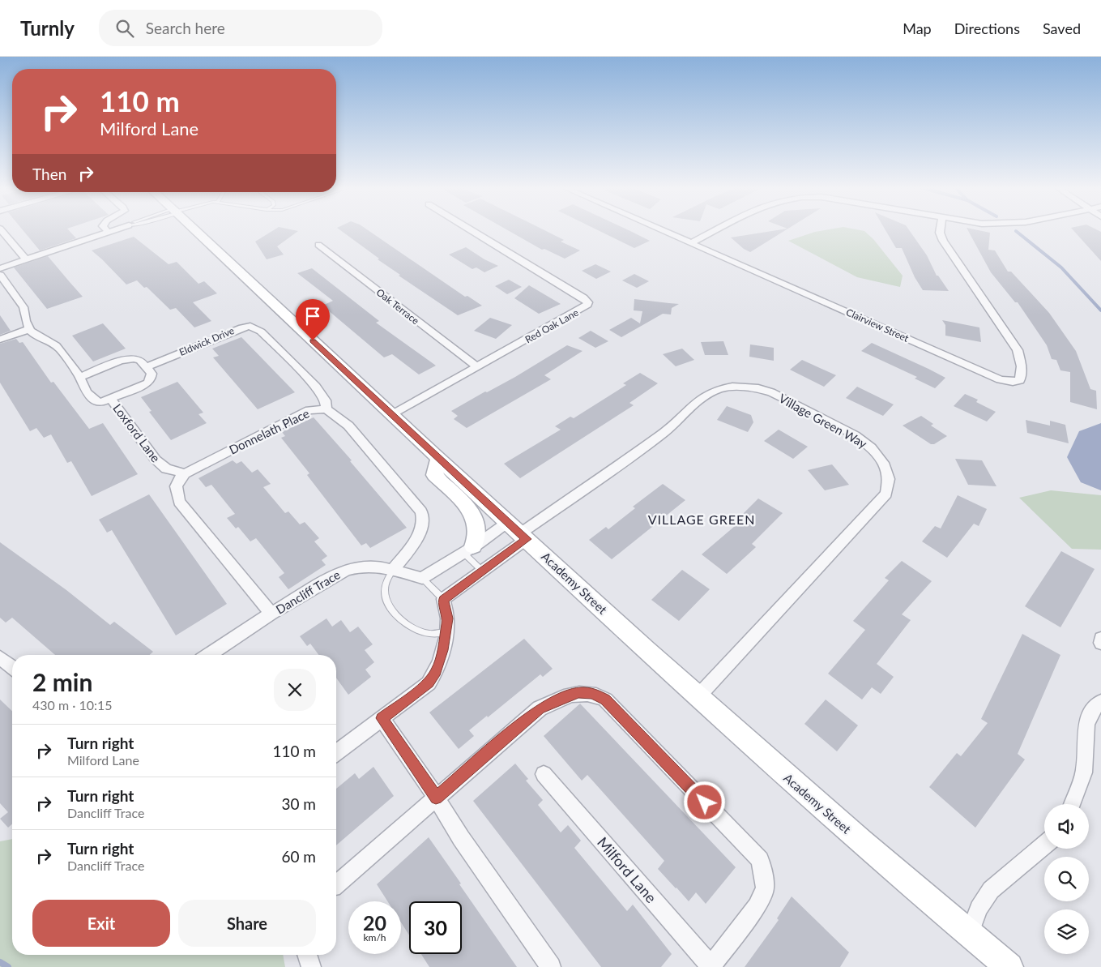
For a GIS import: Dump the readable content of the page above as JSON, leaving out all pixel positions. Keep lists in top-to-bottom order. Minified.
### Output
{"streets":{"street":["Oak Terrace","Clairview Street","Red Oak Lane","Eldwick Drive","Village Green Way","Donnelath Place","Loxford Lane","Academy Street","Dancliff Trace","Milford Lane"]},"crossings":[["Oak Terrace","Red Oak Lane"],["Red Oak Lane","Academy Street"],["Eldwick Drive","Donnelath Place"],["Eldwick Drive","Loxford Lane"],["Village Green Way","Academy Street"],["Donnelath Place","Loxford Lane"],["Donnelath Place","Dancliff Trace"]],"districts":["VILLAGE GREEN"],"page":{"header":"Turnly","search":"Search here","nav":["Map","Directions","Saved"],"turn":["110 m","Milford Lane"],"then":"Then","heading":["2 min","430 m · 10:15"],"list":[{"name":"Turn right","note":"Milford Lane","value":"110 m"},{"name":"Turn right","note":"Dancliff Trace","value":"30 m"},{"name":"Turn right","note":"Dancliff Trace","value":"60 m"}],"buttons":["Exit","Share"],"speed":"20 km/h","limit":"30"}}
